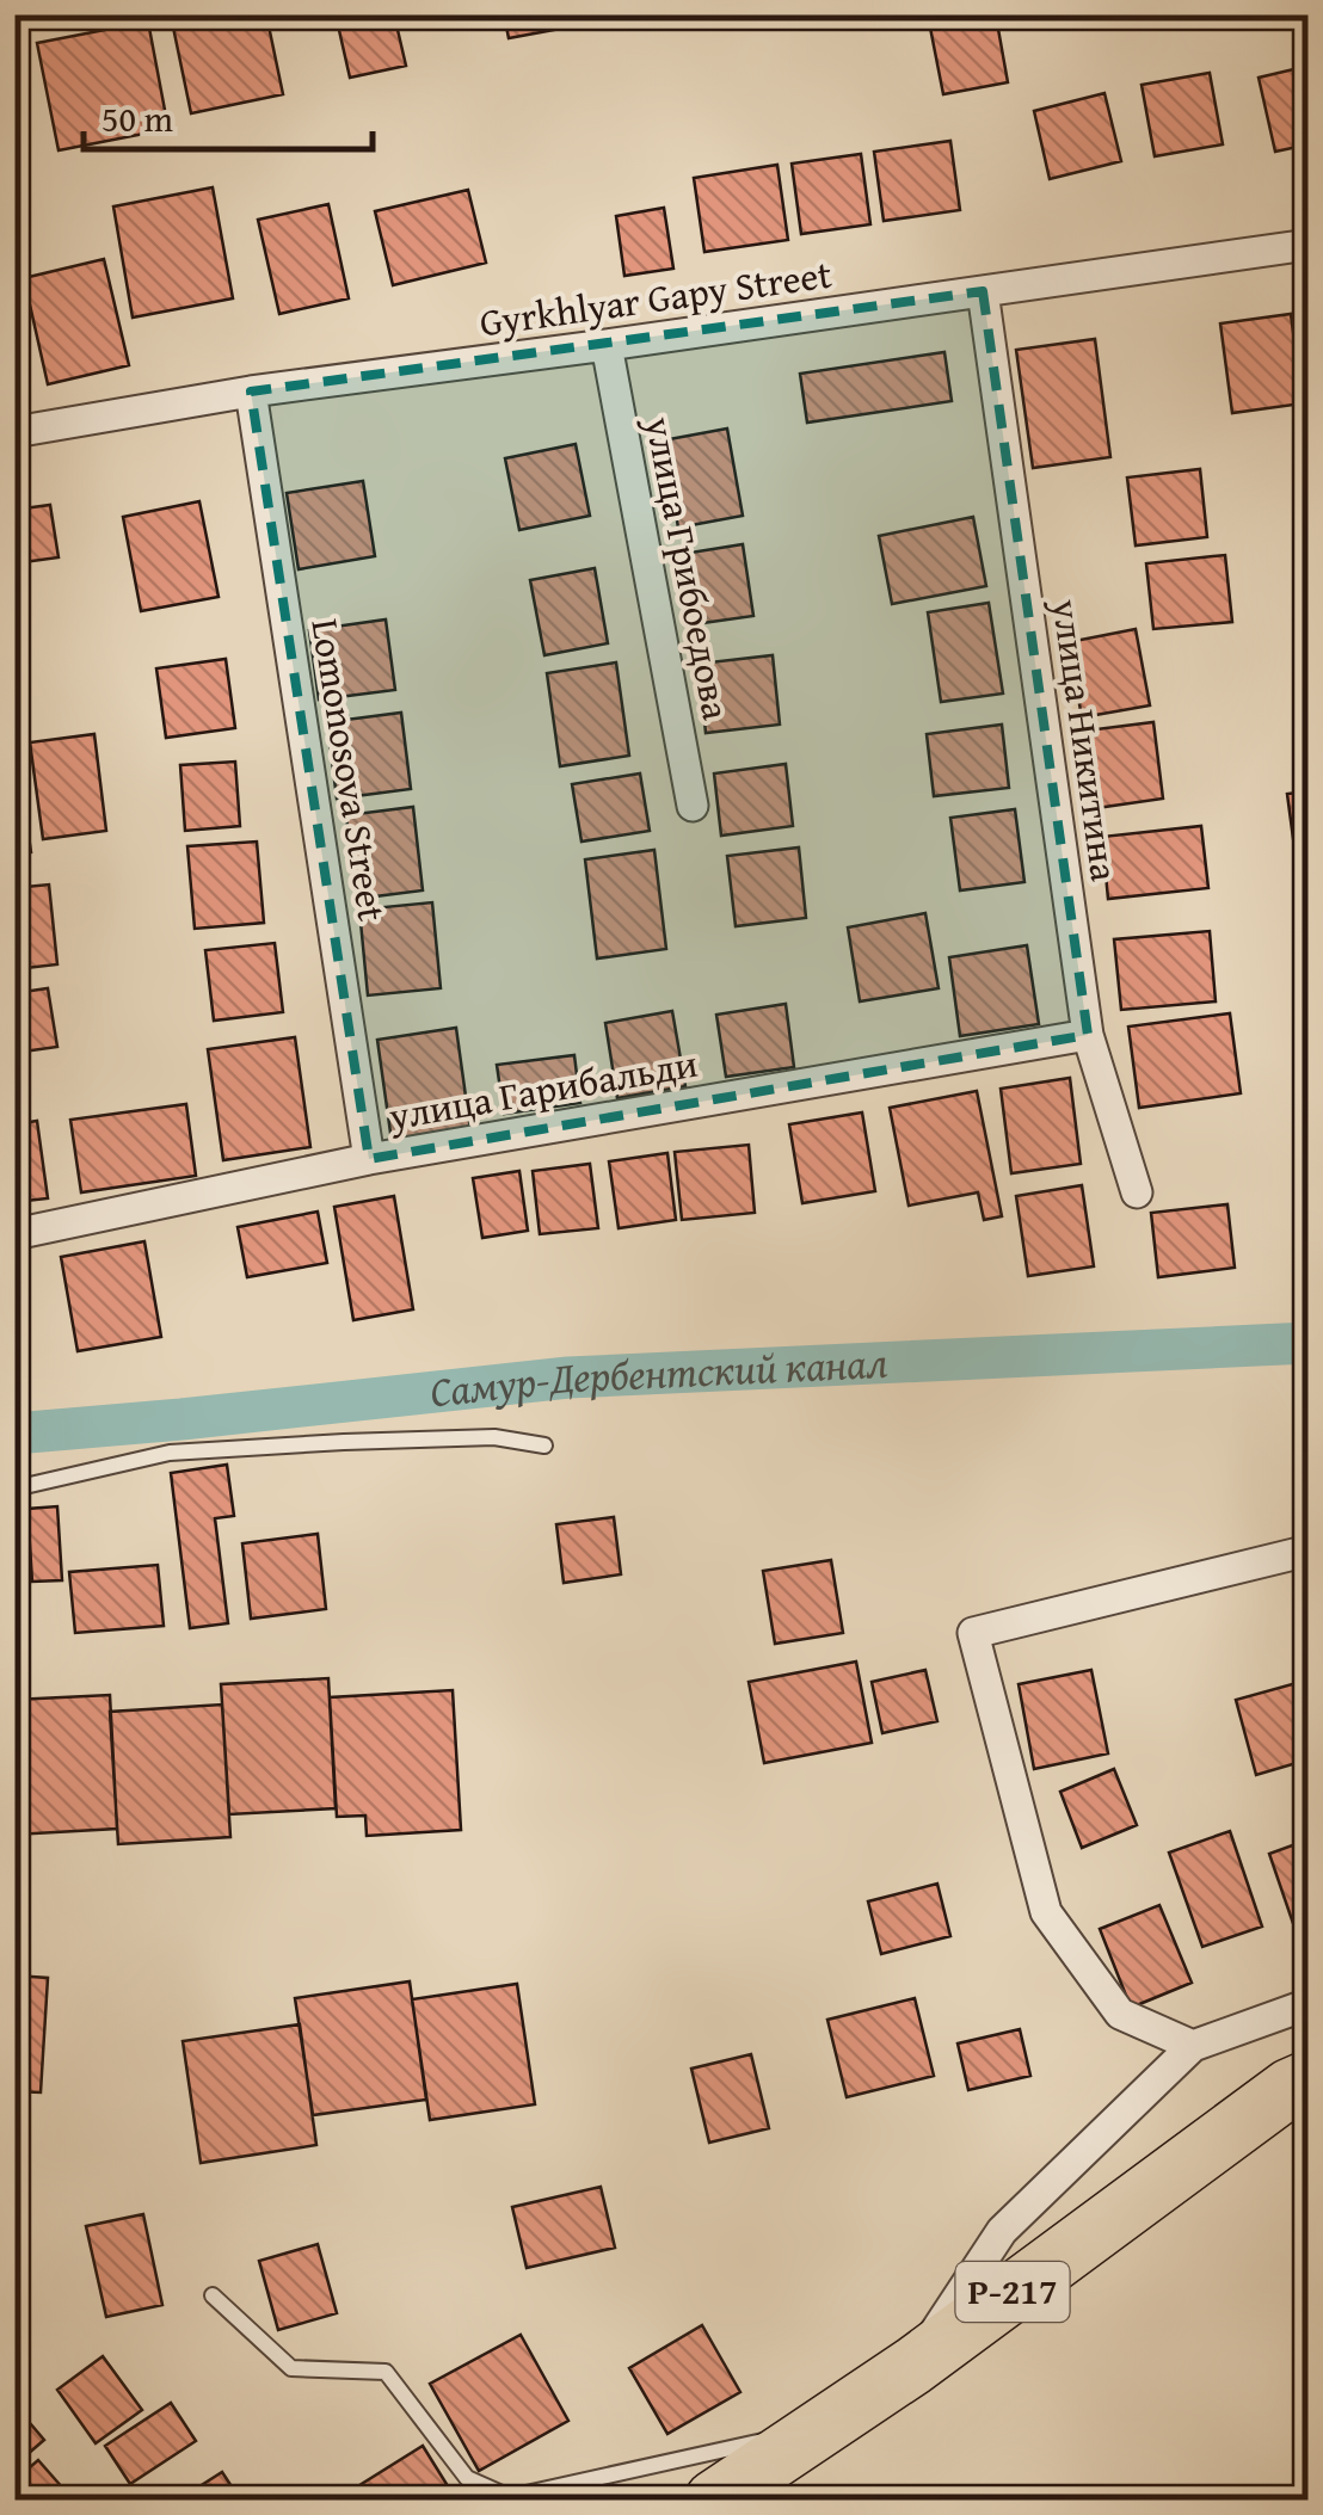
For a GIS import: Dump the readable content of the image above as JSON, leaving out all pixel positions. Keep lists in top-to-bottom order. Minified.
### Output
{"streets":{"highway":["Р-217"],"street":["Gyrkhlyar Gapy Street","улица Грибоедова","улица Никитина","Lomonosova Street","улица Гарибальди"]},"crossings":[["Gyrkhlyar Gapy Street","улица Грибоедова"],["Gyrkhlyar Gapy Street","улица Никитина"],["Gyrkhlyar Gapy Street","Lomonosova Street"],["улица Никитина","улица Гарибальди"],["Lomonosova Street","улица Гарибальди"]],"water":["Самур-Дербентский канал"],"scale_bar":"50 m"}
